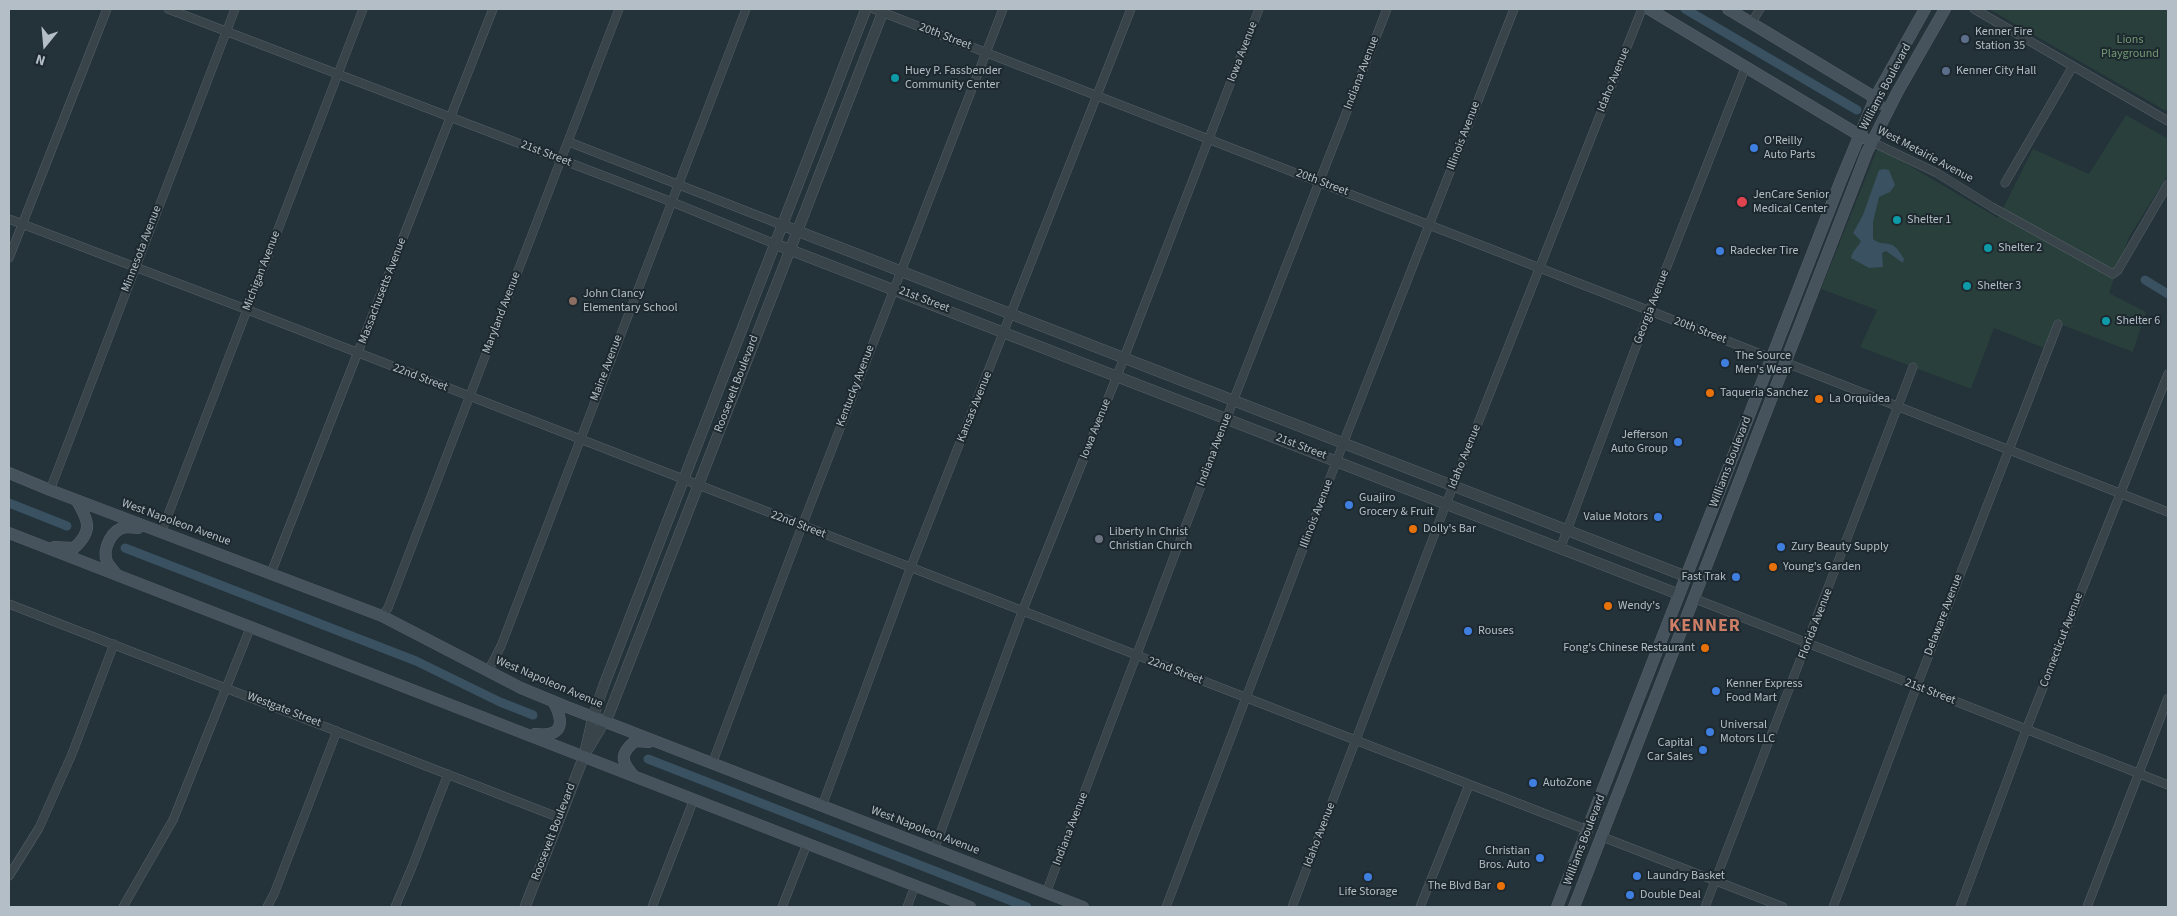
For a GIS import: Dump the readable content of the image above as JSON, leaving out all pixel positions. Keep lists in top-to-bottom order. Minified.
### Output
{"streets":{"main road":["Williams Boulevard","West Metairie Avenue","West Napoleon Avenue"],"street":["20th Street","Iowa Avenue","Indiana Avenue","Idaho Avenue","Illinois Avenue","21st Street","Minnesota Avenue","Michigan Avenue","Massachusetts Avenue","Georgia Avenue","Maryland Avenue","Maine Avenue","22nd Street","Roosevelt Boulevard","Kentucky Avenue","Kansas Avenue","Delaware Avenue","Florida Avenue","Connecticut Avenue","Westgate Street"]},"crossings":[["20th Street","Iowa Avenue"],["20th Street","Indiana Avenue"],["20th Street","Idaho Avenue"],["20th Street","Williams Boulevard"],["20th Street","Illinois Avenue"],["20th Street","Georgia Avenue"],["20th Street","Roosevelt Boulevard"],["20th Street","Kentucky Avenue"],["20th Street","Kansas Avenue"],["Iowa Avenue","21st Street"],["Iowa Avenue","22nd Street"],["Iowa Avenue","West Napoleon Avenue"],["Indiana Avenue","21st Street"],["Indiana Avenue","22nd Street"],["Indiana Avenue","West Napoleon Avenue"],["Idaho Avenue","21st Street"],["Idaho Avenue","22nd Street"],["Williams Boulevard","21st Street"],["Williams Boulevard","West Metairie Avenue"],["Williams Boulevard","22nd Street"],["Illinois Avenue","21st Street"],["Illinois Avenue","22nd Street"],["21st Street","Minnesota Avenue"],["21st Street","Michigan Avenue"],["21st Street","Massachusetts Avenue"],["21st Street","Georgia Avenue"],["21st Street","Maryland Avenue"],["21st Street","Maine Avenue"],["21st Street","Roosevelt Boulevard"],["21st Street","Kentucky Avenue"],["21st Street","Kansas Avenue"],["21st Street","Delaware Avenue"],["21st Street","Florida Avenue"],["21st Street","Connecticut Avenue"],["West Metairie Avenue","Georgia Avenue"],["Minnesota Avenue","22nd Street"],["Minnesota Avenue","West Napoleon Avenue"],["Michigan Avenue","22nd Street"],["Michigan Avenue","West Napoleon Avenue"],["Massachusetts Avenue","22nd Street"],["Massachusetts Avenue","West Napoleon Avenue"],["Maryland Avenue","22nd Street"],["Maryland Avenue","West Napoleon Avenue"],["Maine Avenue","22nd Street"],["Maine Avenue","West Napoleon Avenue"],["22nd Street","Roosevelt Boulevard"],["22nd Street","Kentucky Avenue"],["22nd Street","Kansas Avenue"],["Roosevelt Boulevard","West Napoleon Avenue"],["Roosevelt Boulevard","Westgate Street"],["Kentucky Avenue","West Napoleon Avenue"],["Kansas Avenue","West Napoleon Avenue"]],"districts":["KENNER"],"parks":["Lions Playground"],"places":["Kenner Fire Station 35","Kenner City Hall","Huey P. Fassbender Community Center","O'Reilly Auto Parts","JenCare Senior Medical Center","Shelter 1","Shelter 2","Radecker Tire","Shelter 3","John Clancy Elementary School","Shelter 6","The Source Men's Wear","Taqueria Sanchez","La Orquidea","Jefferson Auto Group","Guajiro Grocery & Fruit","Value Motors","Dolly's Bar","Liberty In Christ Christian Church","Zury Beauty Supply","Young's Garden","Fast Trak","Wendy's","Rouses","Fong's Chinese Restaurant","Kenner Express Food Mart","Universal Motors LLC","Capital Car Sales","AutoZone","Christian Bros. Auto","Laundry Basket","Life Storage","The Blvd Bar","Double Deal"],"north":"bottom"}
